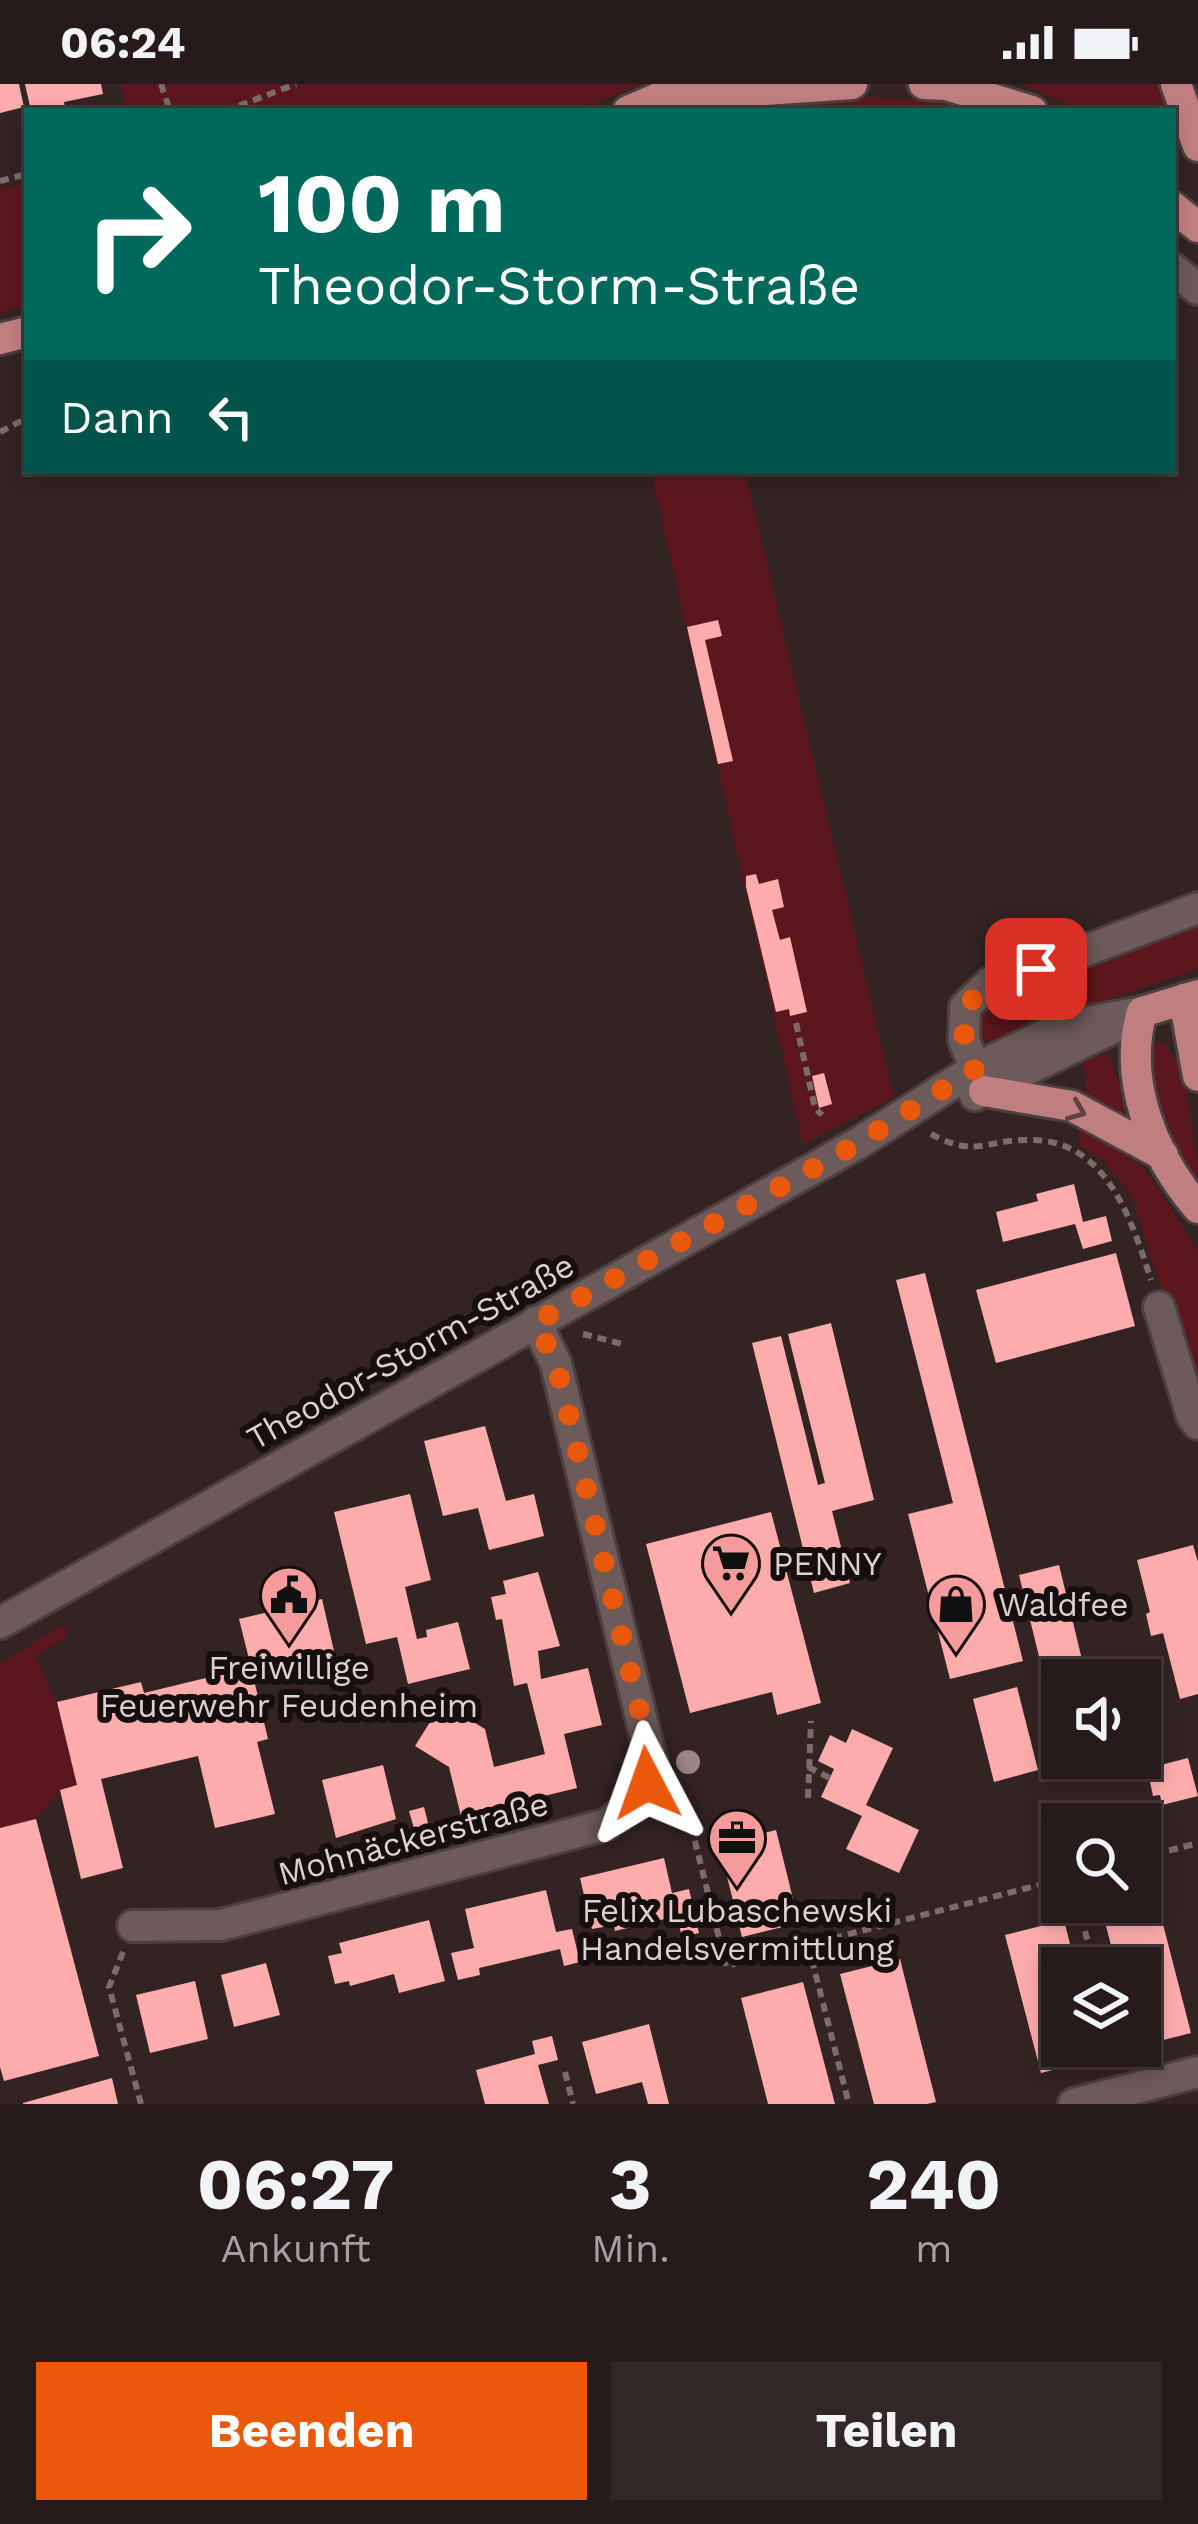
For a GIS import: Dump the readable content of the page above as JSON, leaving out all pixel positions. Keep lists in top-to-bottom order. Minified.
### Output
{"streets":{"main road":["Theodor-Storm-Straße"],"street":["Mohnäckerstraße"]},"crossings":[["Theodor-Storm-Straße","Mohnäckerstraße"]],"places":{"supermarket":["PENNY"],"public building":["Freiwillige Feuerwehr Feudenheim"],"shop":["Waldfee"],"office":["Felix Lubaschewski Handelsvermittlung"]},"page":{"status":"06:24","turn":["100 m","Theodor-Storm-Straße"],"then":"Dann","eta":["06:27","Ankunft","3","Min.","240","m"],"buttons":["Beenden","Teilen"]}}
